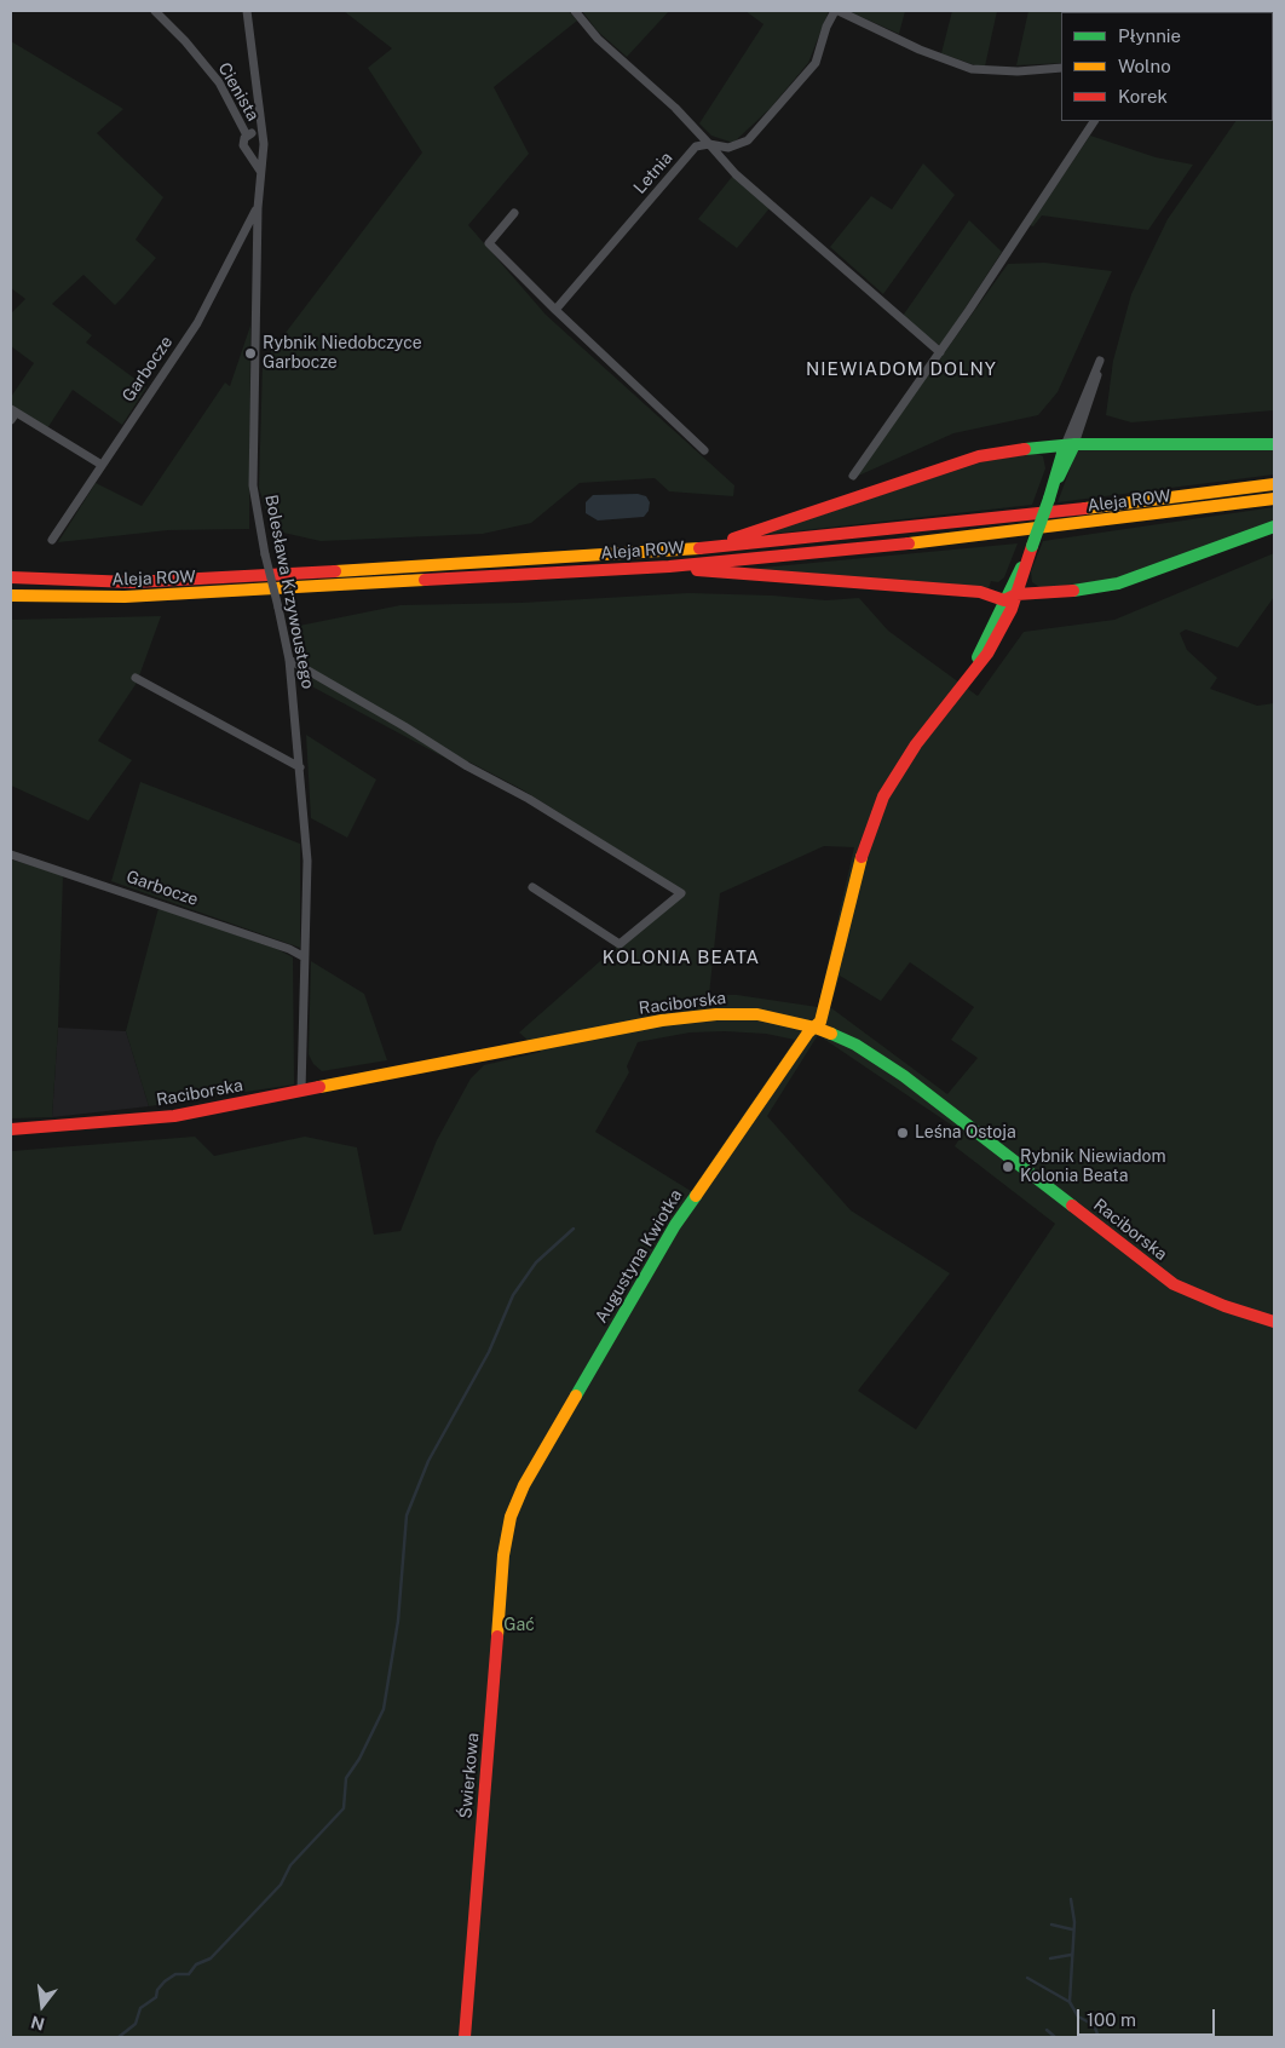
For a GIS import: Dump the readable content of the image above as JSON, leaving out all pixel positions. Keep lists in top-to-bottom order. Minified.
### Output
{"streets":{"main road":["Aleja ROW","Raciborska","Augustyna Kwiotka","Świerkowa"],"street":["Cienista","Letnia","Garbocze","Bolesława Krzywoustego"]},"crossings":[["Cienista","Bolesława Krzywoustego"],["Garbocze","Bolesława Krzywoustego"],["Bolesława Krzywoustego","Raciborska"],["Raciborska","Augustyna Kwiotka"],["Augustyna Kwiotka","Świerkowa"]],"districts":["NIEWIADOM DOLNY","KOLONIA BEATA"],"parks":["Gać"],"places":["Rybnik Niedobczyce Garbocze","Leśna Ostoja","Rybnik Niewiadom Kolonia Beata"],"legend":["Płynnie","Wolno","Korek"],"scale_bar":"100 m","north":"bottom"}
